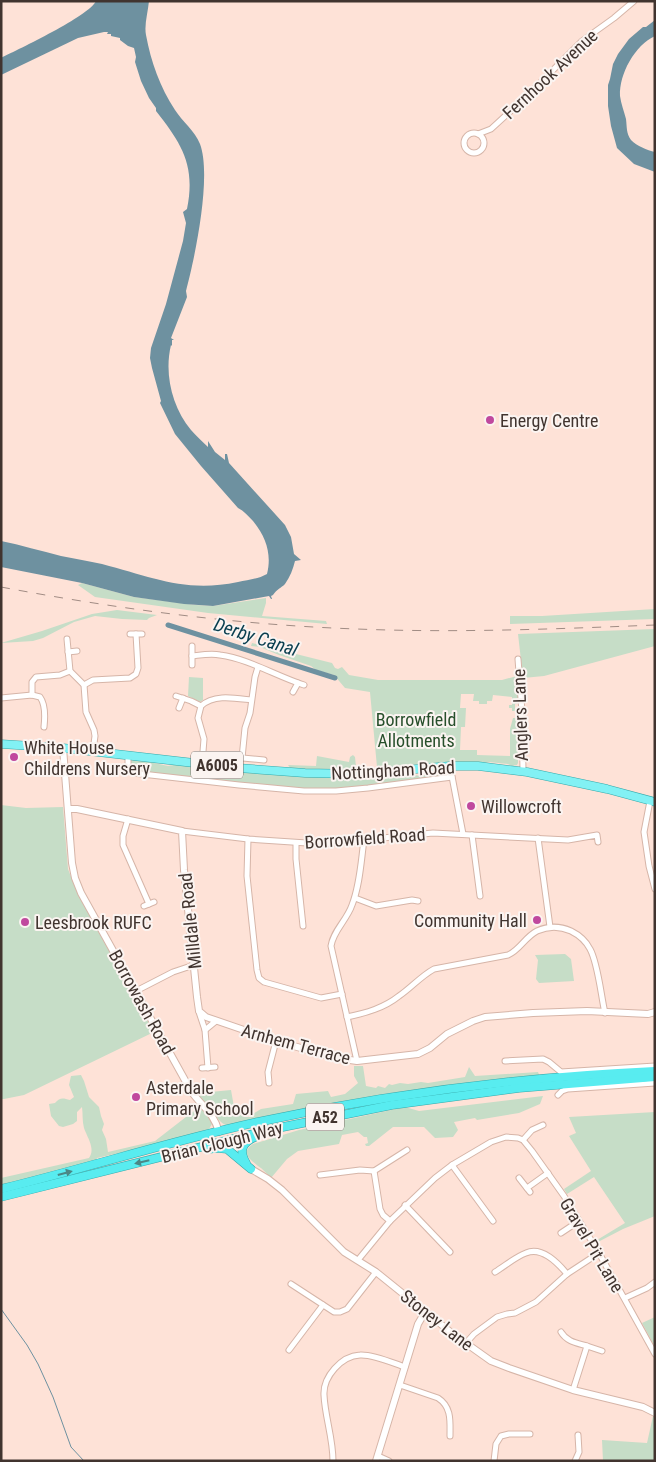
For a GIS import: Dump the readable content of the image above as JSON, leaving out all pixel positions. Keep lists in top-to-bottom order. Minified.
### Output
{"streets":{"highway":["A52","Brian Clough Way"],"main road":["A6005","Nottingham Road"],"street":["Fernhook Avenue","Anglers Lane","Borrowfield Road","Milldale Road","Borrowash Road","Arnhem Terrace","Gravel Pit Lane","Stoney Lane"]},"crossings":[["Anglers Lane","Nottingham Road"],["A6005","Nottingham Road"],["A6005","Borrowash Road"],["Nottingham Road","Borrowash Road"],["Borrowfield Road","Milldale Road"],["Borrowfield Road","Borrowash Road"],["Milldale Road","Arnhem Terrace"],["Borrowash Road","Brian Clough Way"]],"water":["Derby Canal"],"parks":["Borrowfield Allotments"],"places":["Energy Centre","White House Childrens Nursery","Willowcroft","Community Hall","Leesbrook RUFC","Asterdale Primary School"]}
